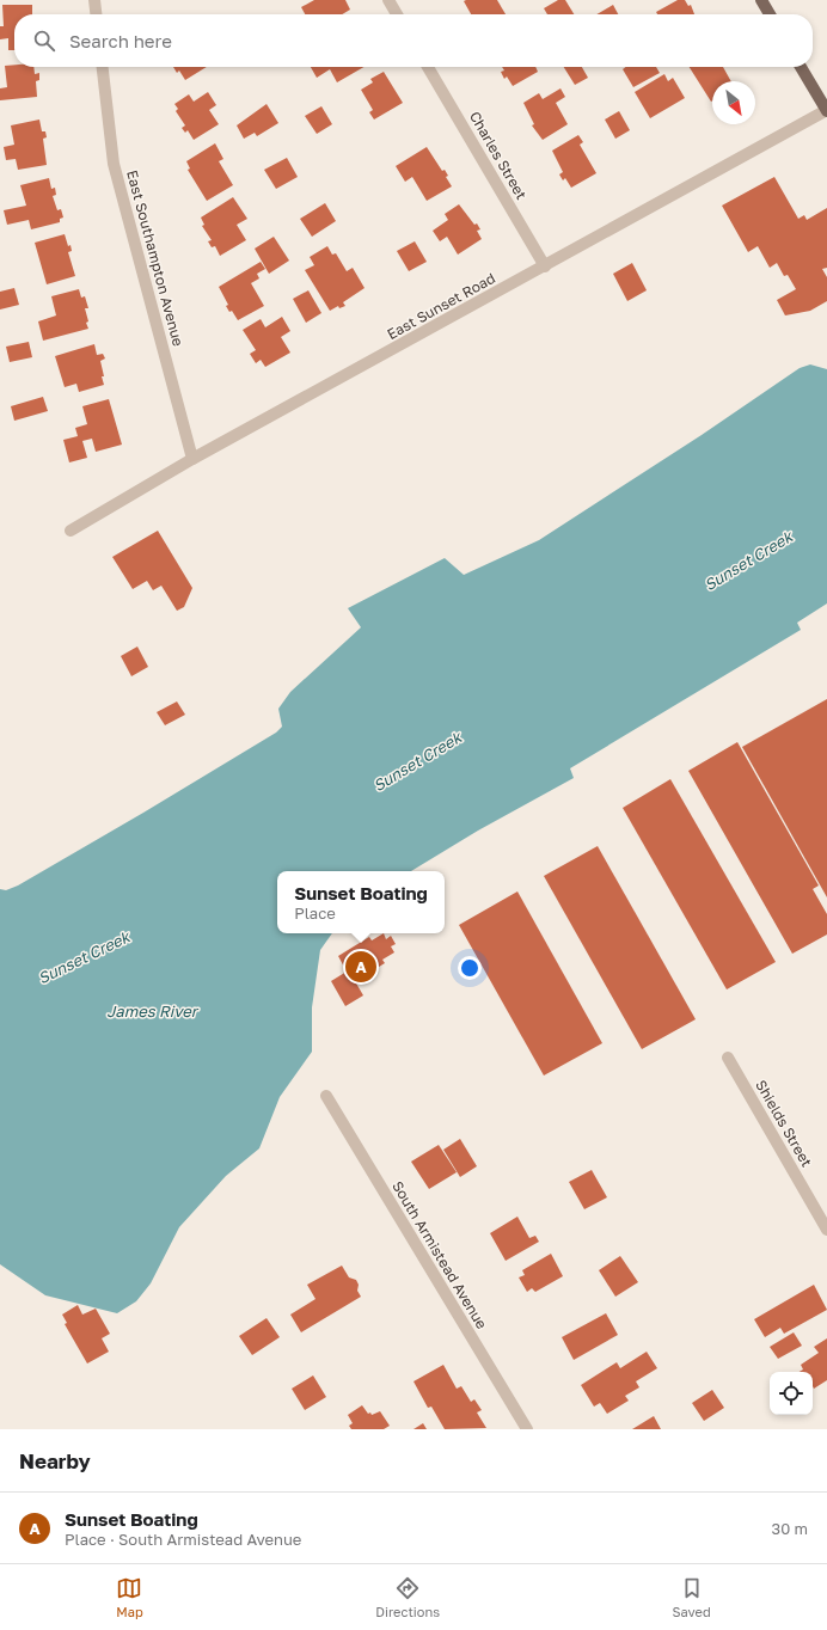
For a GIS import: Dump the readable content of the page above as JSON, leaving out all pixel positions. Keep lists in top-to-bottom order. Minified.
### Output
{"streets":{"street":["Charles Street","East Southampton Avenue","East Sunset Road","Shields Street","South Armistead Avenue"]},"crossings":[["Charles Street","East Sunset Road"],["East Southampton Avenue","East Sunset Road"]],"water":["Sunset Creek","James River"],"north":"bottom right","page":{"search":"Search here","popup":["Sunset Boating","Place"],"pins":"A","heading":"Nearby","list":[{"mark":"A","name":"Sunset Boating","note":"Place · South Armistead Avenue","value":"30 m"}],"nav":["Map","Directions","Saved"]}}
